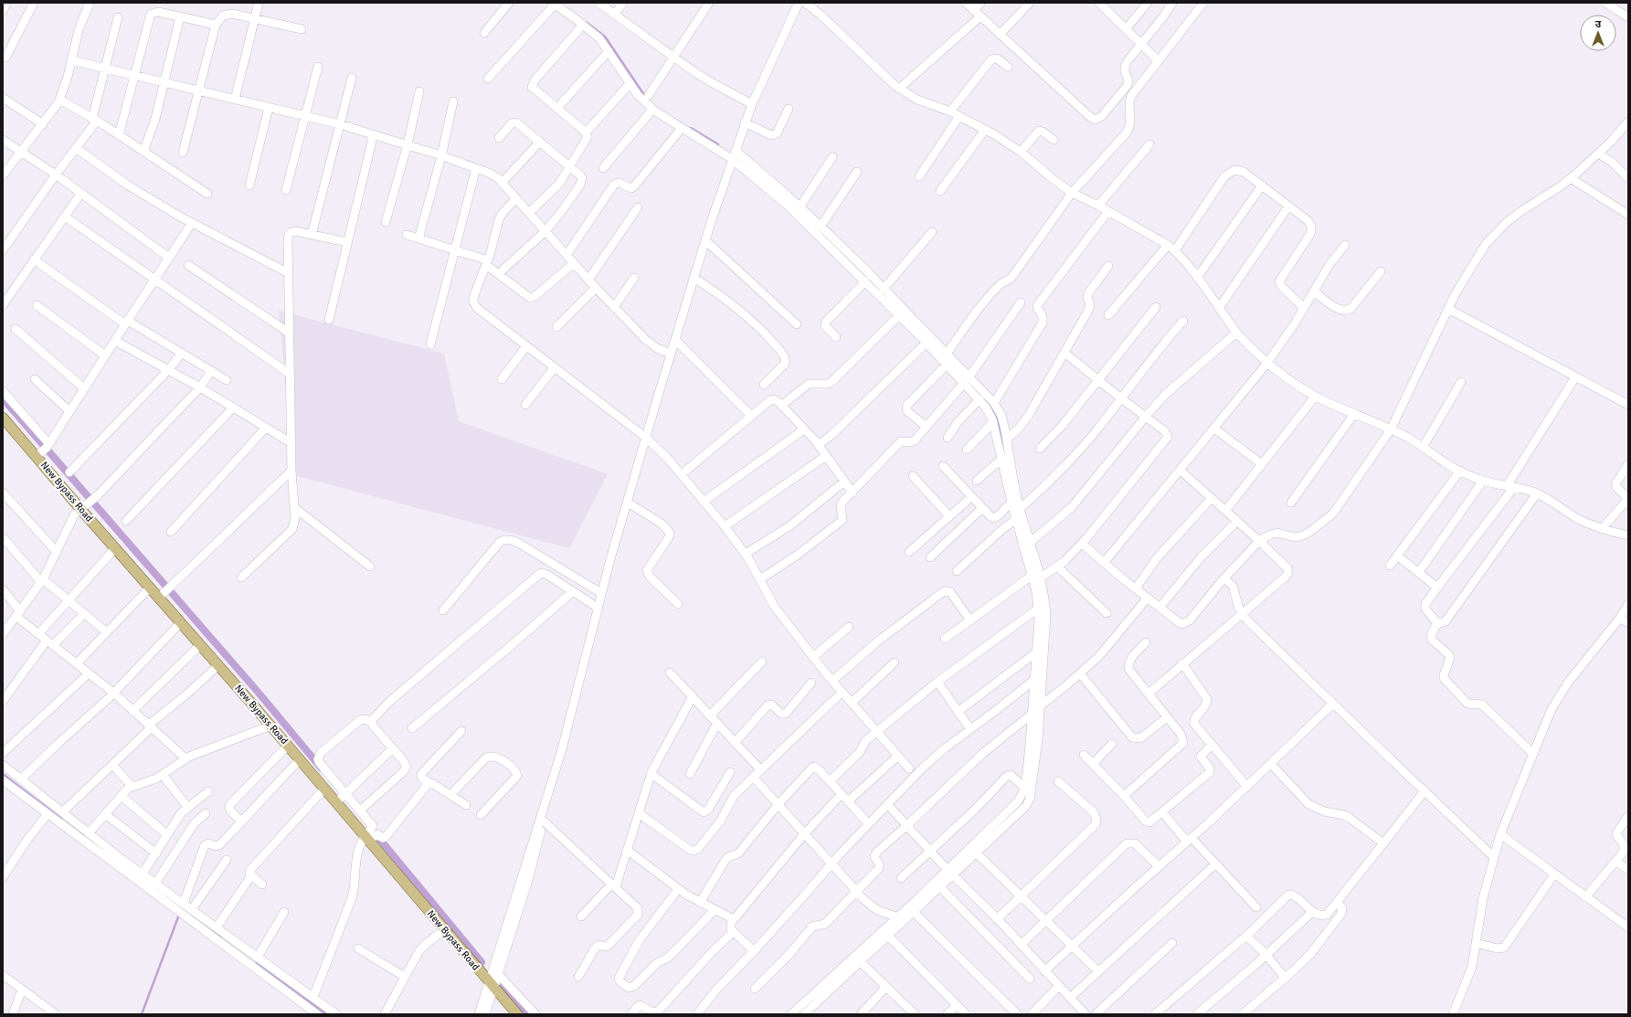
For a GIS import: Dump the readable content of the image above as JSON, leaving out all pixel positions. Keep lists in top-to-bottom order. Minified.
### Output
{"streets":{"main road":["New Bypass Road"]},"north":"top"}
